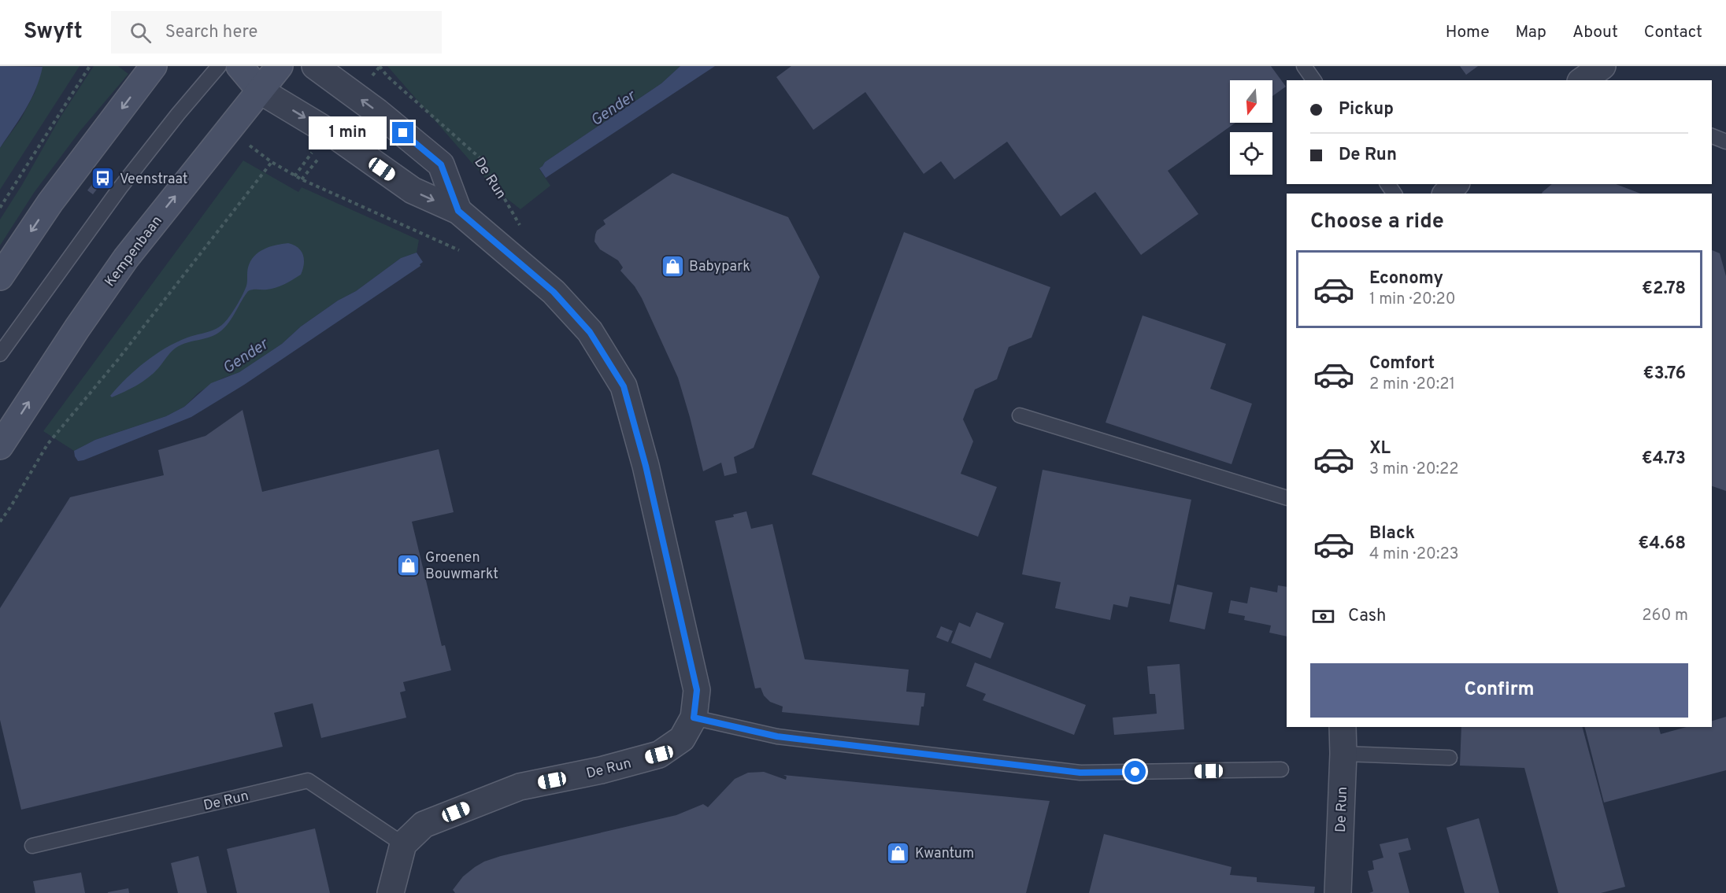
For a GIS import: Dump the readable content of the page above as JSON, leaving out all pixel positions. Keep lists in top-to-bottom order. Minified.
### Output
{"streets":{"main road":["De Run","Kempenbaan"]},"crossings":[["De Run","Kempenbaan"]],"water":["Gender"],"places":{"bus stop":["Veenstraat"],"shop":["Babypark","Groenen Bouwmarkt","Kwantum"]},"north":"bottom","page":{"header":"Swyft","search":"Search here","nav":["Home","Map","About","Contact"],"banner":["Pickup","De Run"],"bubble":"1 min","heading":"Choose a ride","list":[{"name":"Economy","note":"1 min · 20:20","value":"€2.78"},{"name":"Comfort","note":"2 min · 20:21","value":"€3.76"},{"name":"XL","note":"3 min · 20:22","value":"€4.73"},{"name":"Black","note":"4 min · 20:23","value":"€4.68"}],"pay":["Cash","260 m"],"buttons":"Confirm"}}
